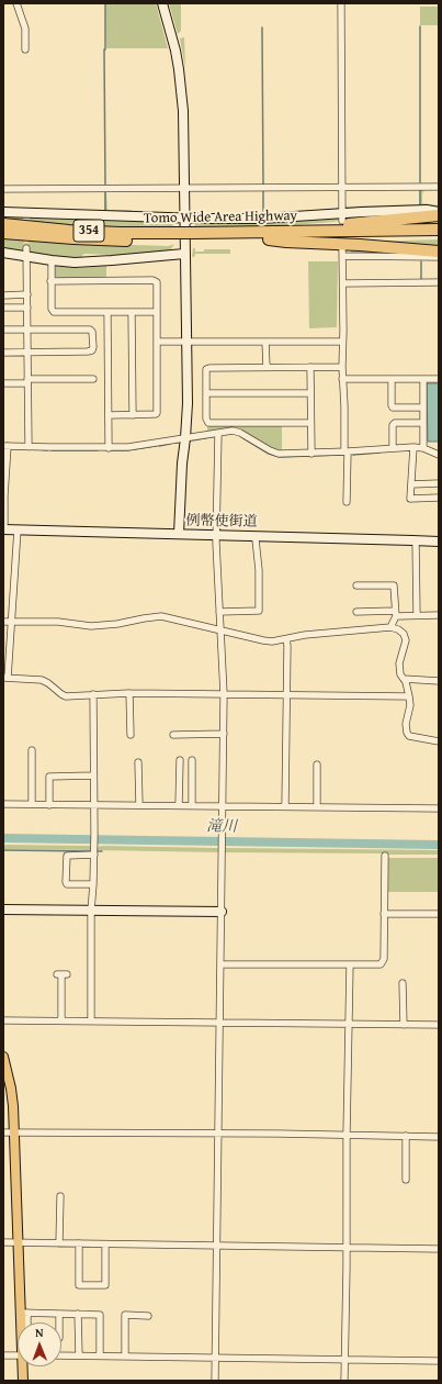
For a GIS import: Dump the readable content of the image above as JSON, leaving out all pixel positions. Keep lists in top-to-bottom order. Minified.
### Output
{"streets":{"highway":["Tomo Wide Area Highway","354"],"street":["例幣使街道"]},"crossings":[["Tomo Wide Area Highway","354"]],"water":["滝川"],"north":"top"}
